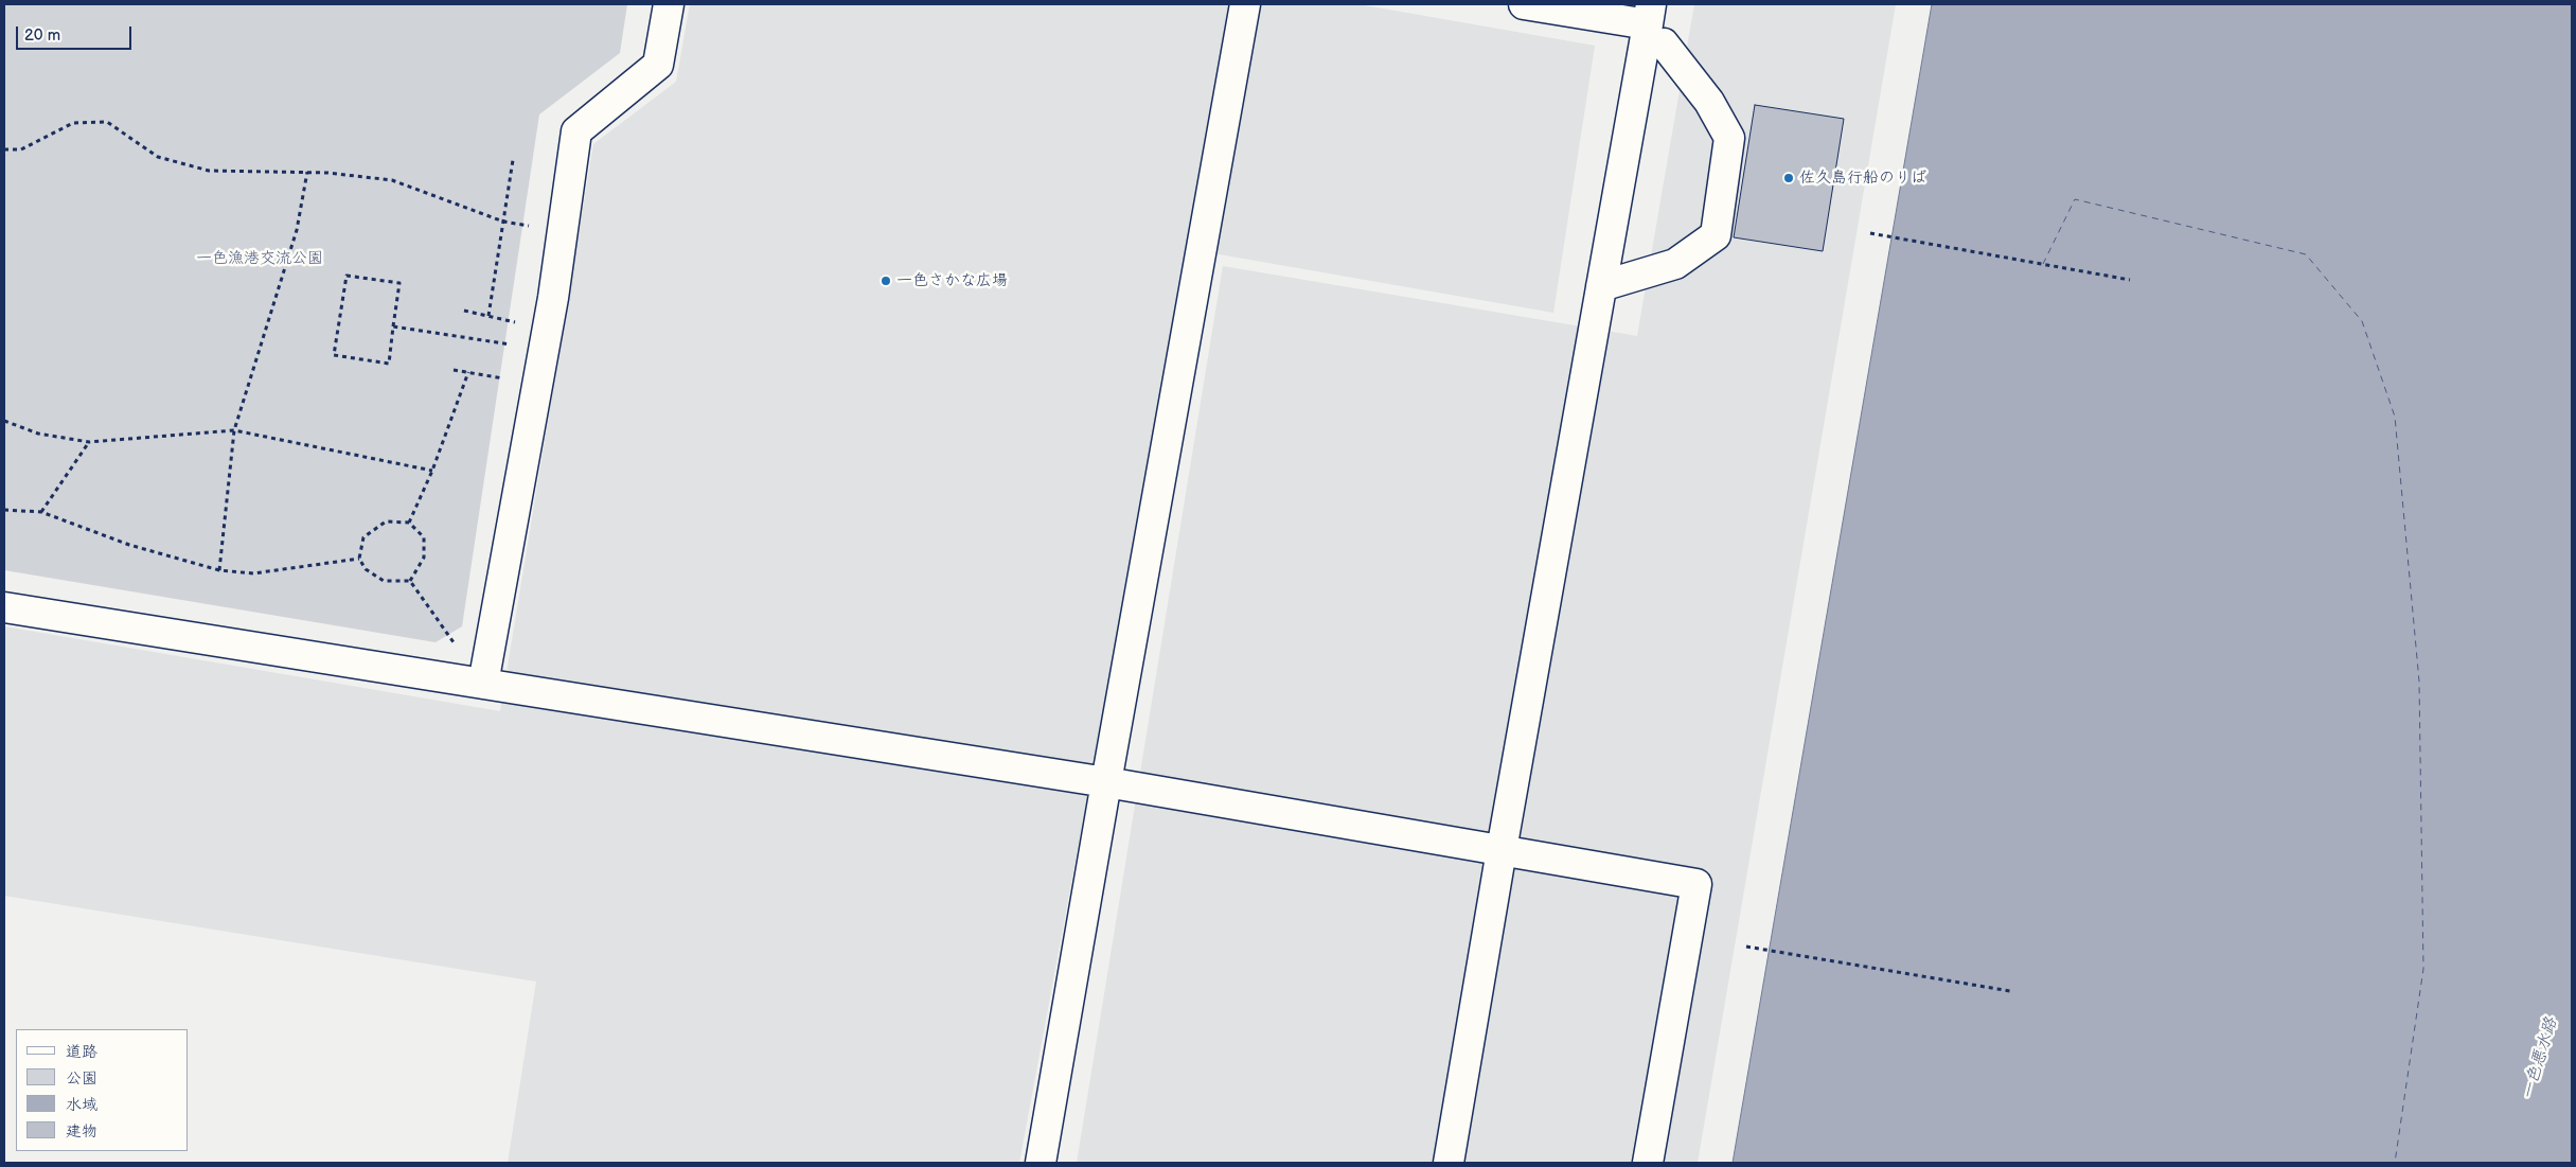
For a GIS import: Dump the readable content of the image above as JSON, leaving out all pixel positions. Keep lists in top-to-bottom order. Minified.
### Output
{"water":["一色悪水路"],"parks":["一色漁港交流公園"],"places":["佐久島行船のりば","一色さかな広場"],"legend":["道路","公園","水域","建物"],"scale_bar":"20 m"}
